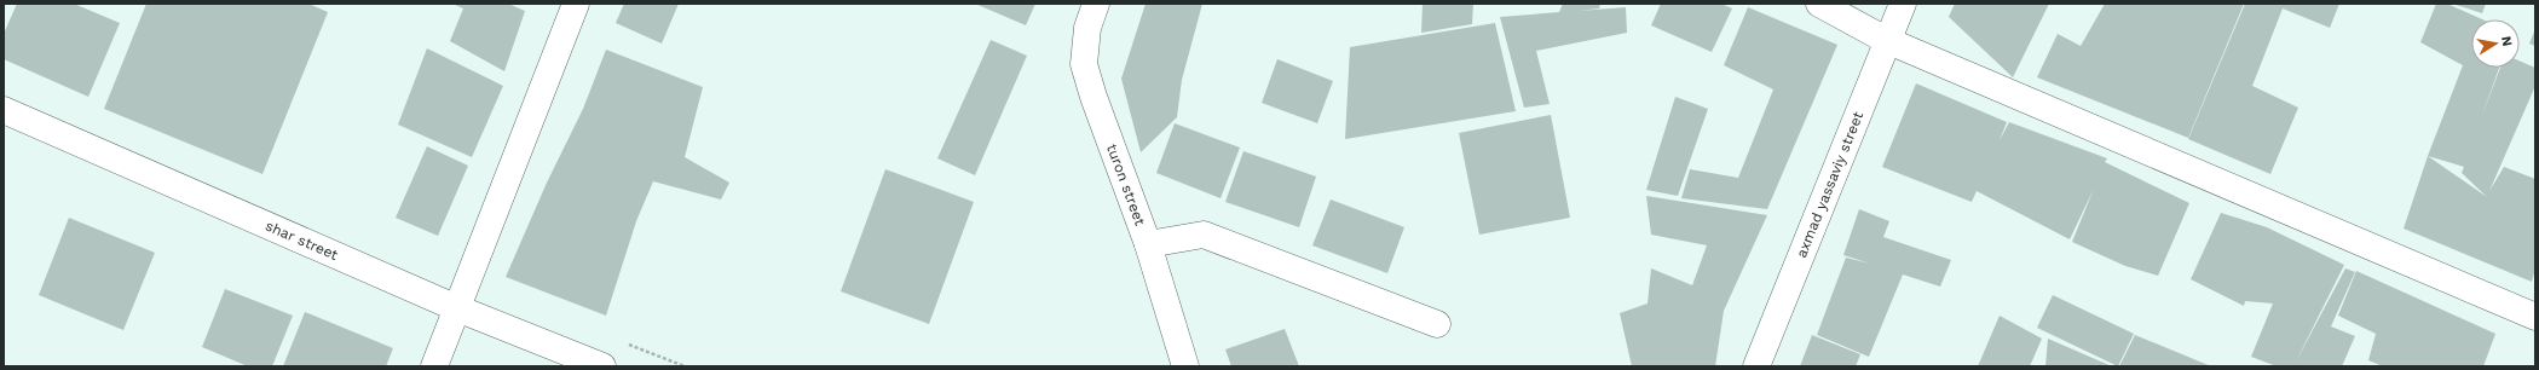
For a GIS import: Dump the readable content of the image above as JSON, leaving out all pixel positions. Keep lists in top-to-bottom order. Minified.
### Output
{"streets":{"street":["turon street","axmad yassaviy street","shar street"]},"north":"right"}
